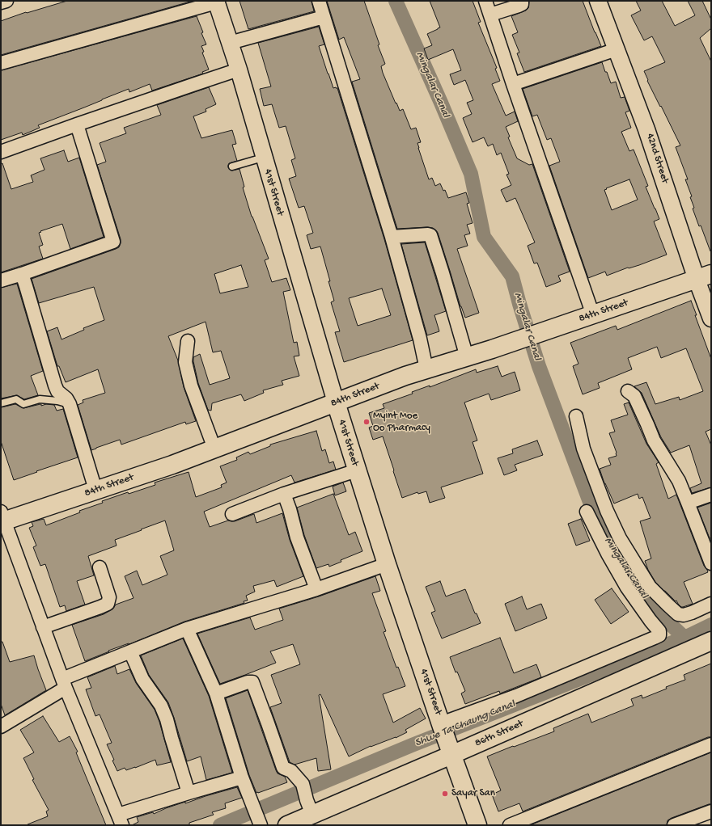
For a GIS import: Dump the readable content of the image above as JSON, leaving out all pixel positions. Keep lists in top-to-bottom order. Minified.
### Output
{"streets":{"main road":["41st Street","84th Street","86th Street"],"street":["42nd Street"]},"crossings":[["42nd Street","84th Street"],["41st Street","84th Street"],["41st Street","86th Street"]],"water":["Mingalar Canal","Shwe Ta Chaung Canal"],"places":["Myint Moe Oo Pharmacy","Sayar San"]}
